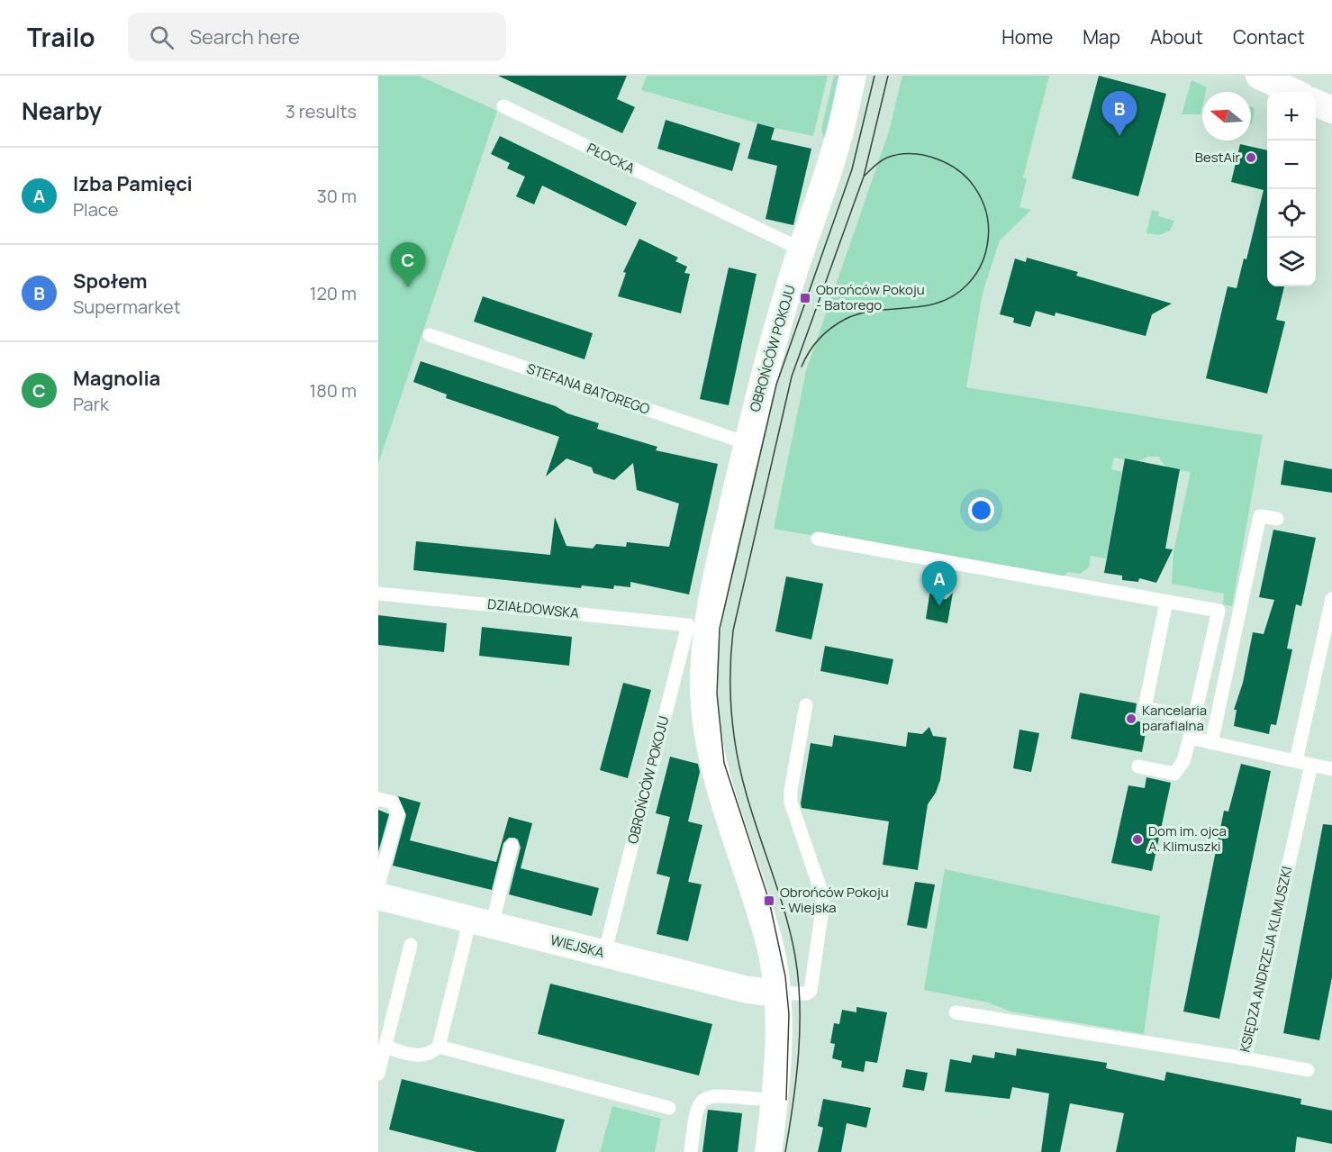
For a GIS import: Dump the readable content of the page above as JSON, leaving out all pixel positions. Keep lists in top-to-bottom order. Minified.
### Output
{"streets":{"street":["OBROŃCÓW POKOJU","WIEJSKA"],"lane":["PŁOCKA","STEFANA BATOREGO","DZIAŁDOWSKA","KSIĘDZA ANDRZEJA KLIMUSZKI"]},"crossings":[["PŁOCKA","OBROŃCÓW POKOJU"],["OBROŃCÓW POKOJU","STEFANA BATOREGO"],["OBROŃCÓW POKOJU","DZIAŁDOWSKA"],["OBROŃCÓW POKOJU","WIEJSKA"]],"places":{"other":["BestAir","Kancelaria parafialna","Dom im. ojca A. Klimuszki"],"transit":["Obrońców Pokoju - Batorego","Obrońców Pokoju - Wiejska"]},"north":"left","page":{"header":"Trailo","search":"Search here","nav":["Home","Map","About","Contact"],"heading":["Nearby","3 results"],"pins":["B","C","A"],"map_buttons":["+","−"],"list":[{"mark":"A","name":"Izba Pamięci","note":"Place","value":"30 m"},{"mark":"B","name":"Społem","note":"Supermarket","value":"120 m"},{"mark":"C","name":"Magnolia","note":"Park","value":"180 m"}]}}
